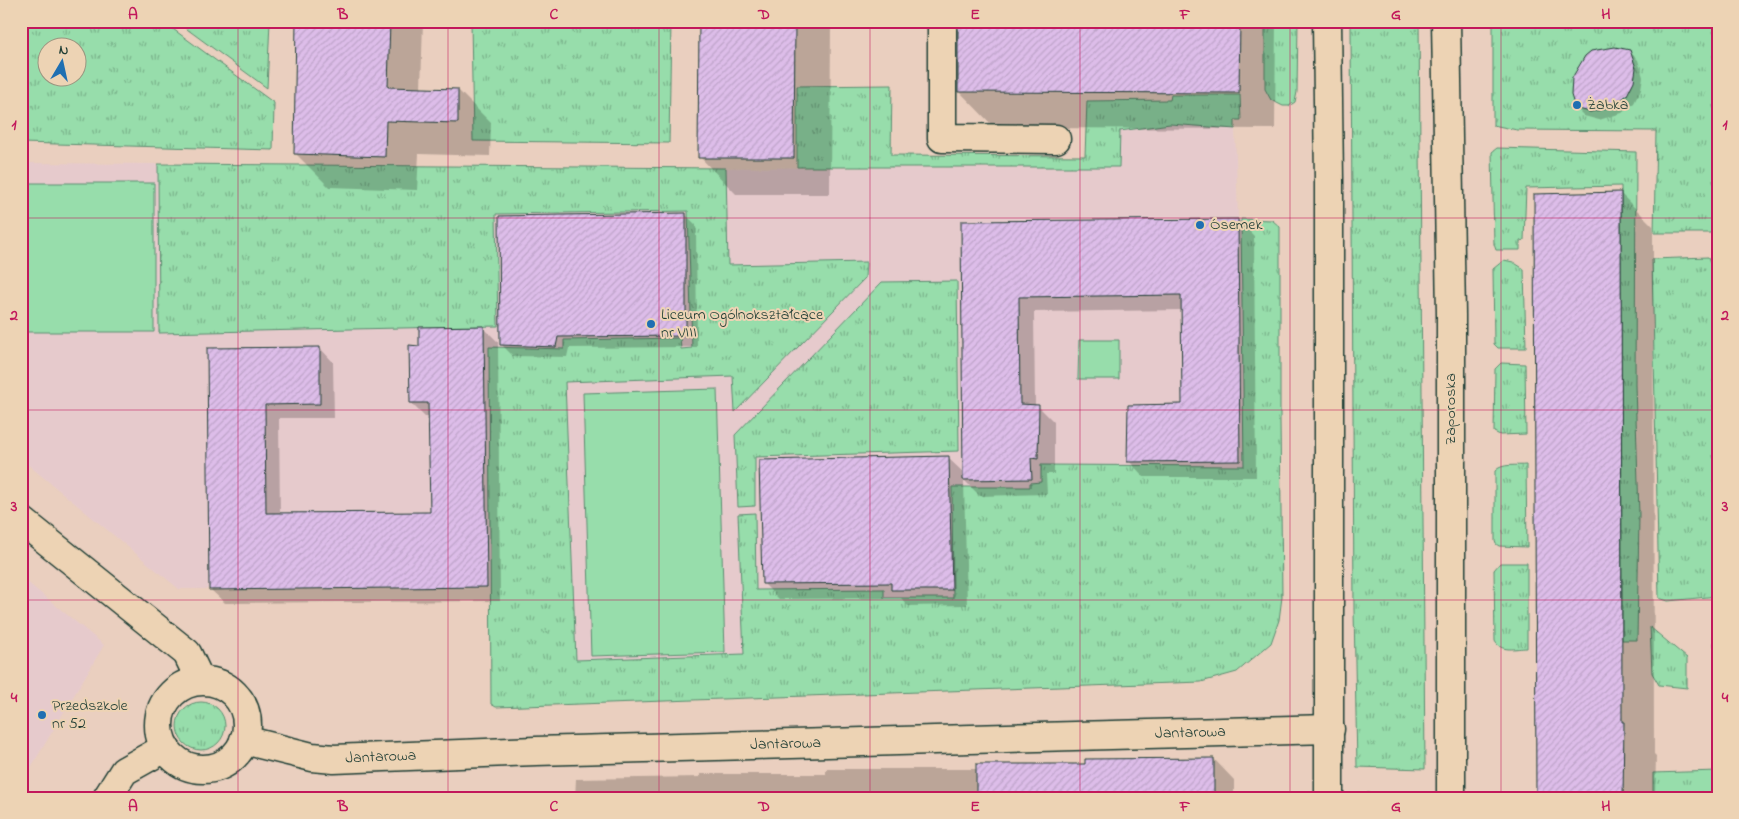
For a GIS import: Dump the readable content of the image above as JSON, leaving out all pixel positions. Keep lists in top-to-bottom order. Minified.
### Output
{"streets":{"street":["Zaporoska","Jantarowa"]},"places":["Żabka","Ósemek","Liceum Ogólnokształcące nr VIII","Przedszkole nr 52"],"north":"top","grid":{"columns":["A","B","C","D","E","F","G","H"],"rows":["1","2","3","4"]}}
